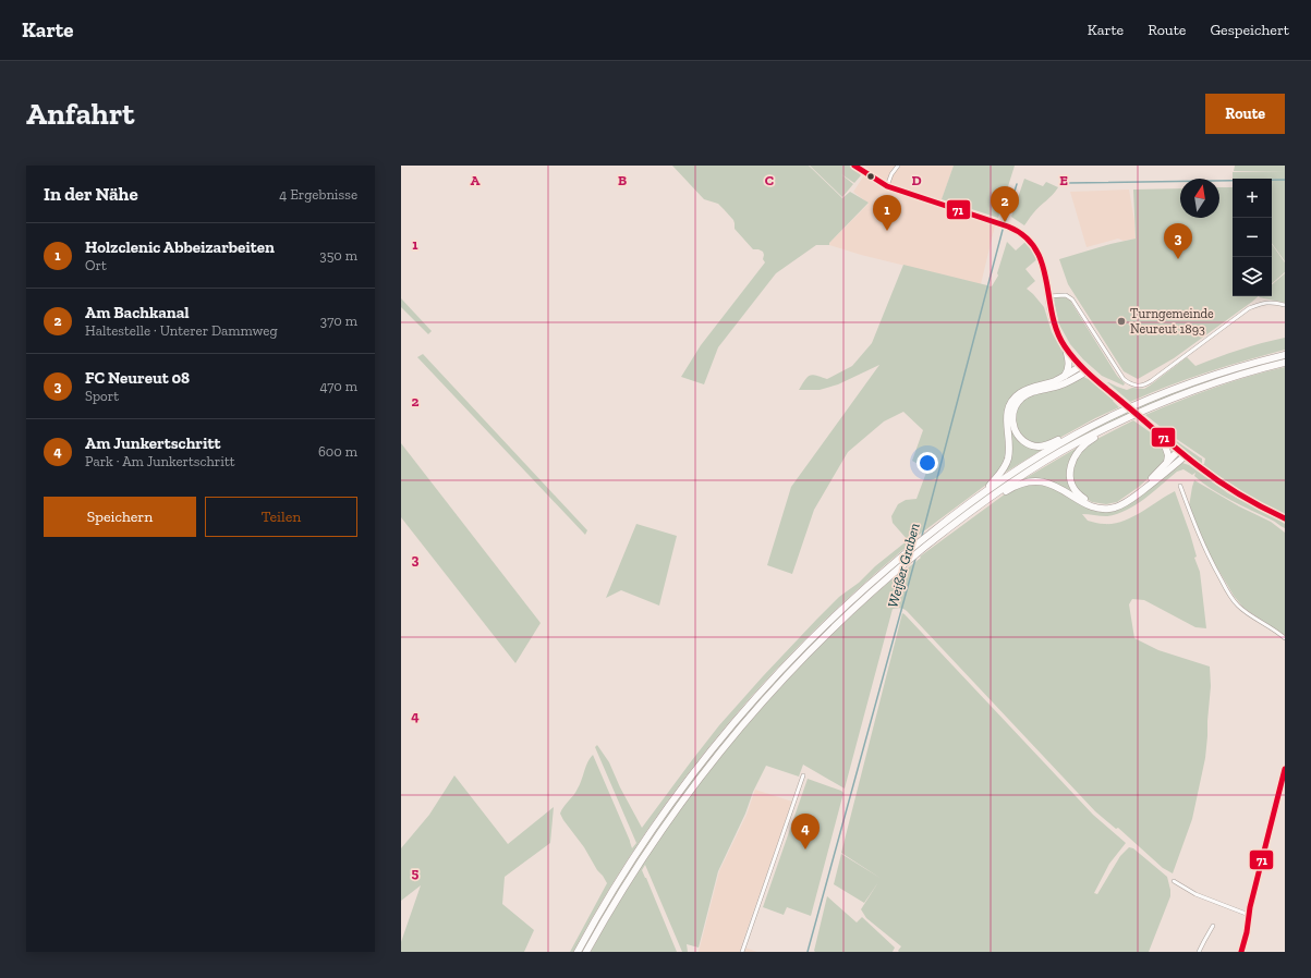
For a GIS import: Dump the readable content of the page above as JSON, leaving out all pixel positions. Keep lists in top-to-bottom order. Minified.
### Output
{"water":["Weißer Graben"],"places":["Turngemeinde Neureut 1893"],"lines":["transit line 71"],"north":"top","page":{"header":"Karte","nav":["Karte","Route","Gespeichert"],"buttons":["Route",["Speichern","Teilen"]],"title":"Anfahrt","heading":["In der Nähe","4 Ergebnisse"],"map_buttons":["+","−"],"pins":["2","1","3","4"],"list":[{"mark":"1","name":"Holzclenic Abbeizarbeiten","note":"Ort","value":"350 m"},{"mark":"2","name":"Am Bachkanal","note":"Haltestelle · Unterer Dammweg","value":"370 m"},{"mark":"3","name":"FC Neureut 08","note":"Sport","value":"470 m"},{"mark":"4","name":"Am Junkertschritt","note":"Park · Am Junkertschritt","value":"600 m"}]},"grid":{"columns":["A","B","C","D","E"],"rows":["1","2","3","4","5"]}}
